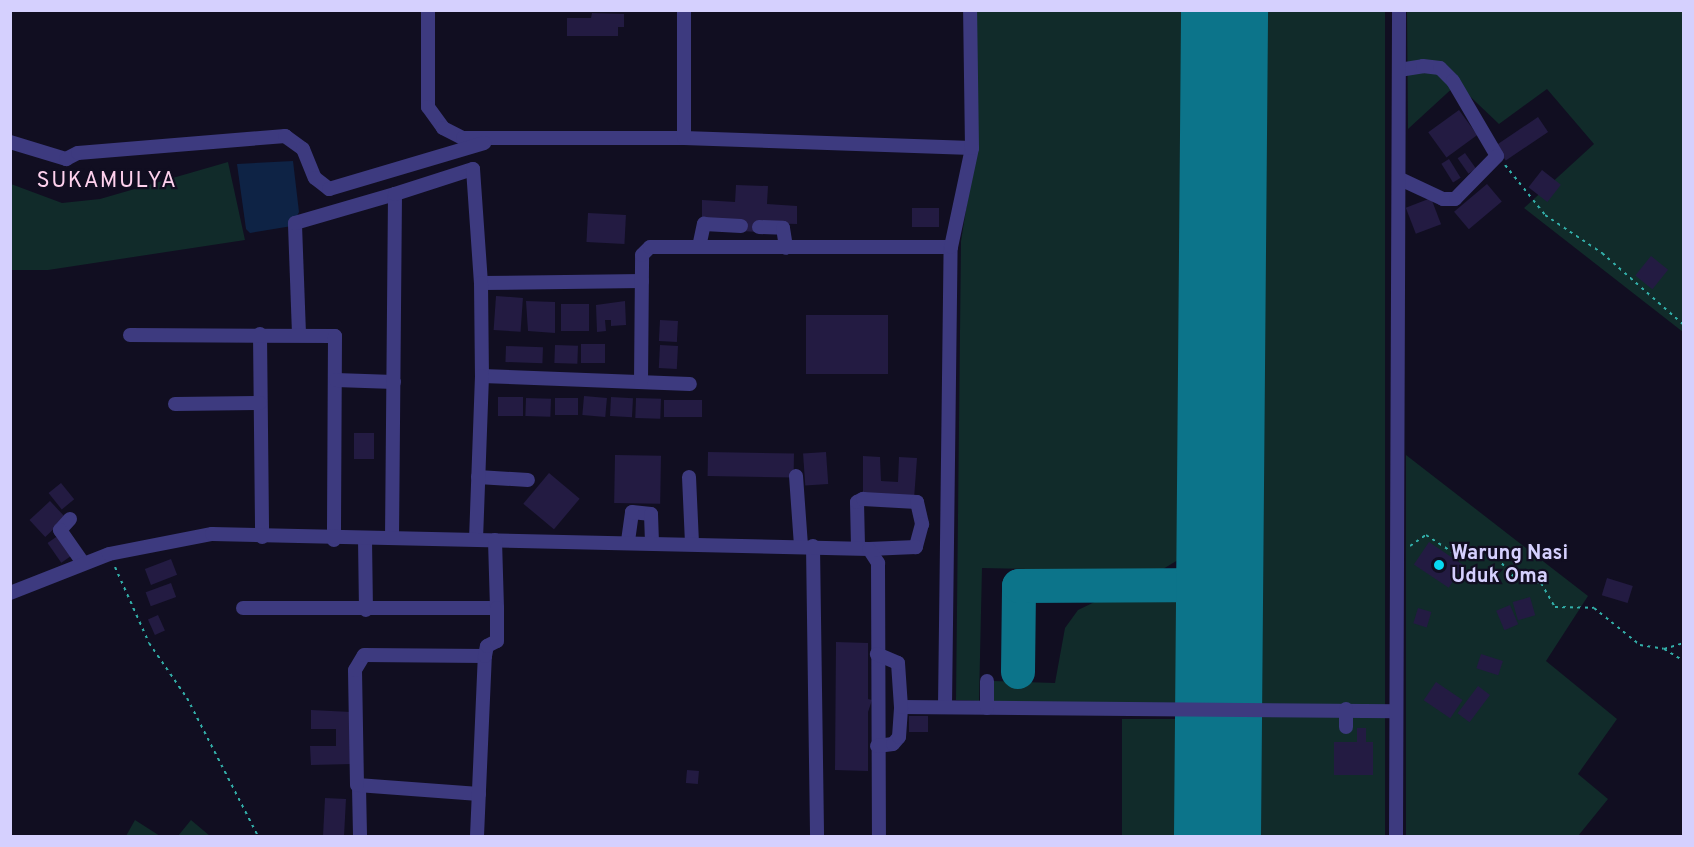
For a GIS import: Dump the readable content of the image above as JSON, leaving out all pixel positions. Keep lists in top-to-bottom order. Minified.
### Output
{"districts":["SUKAMULYA"],"places":["Warung Nasi Uduk Oma"]}
